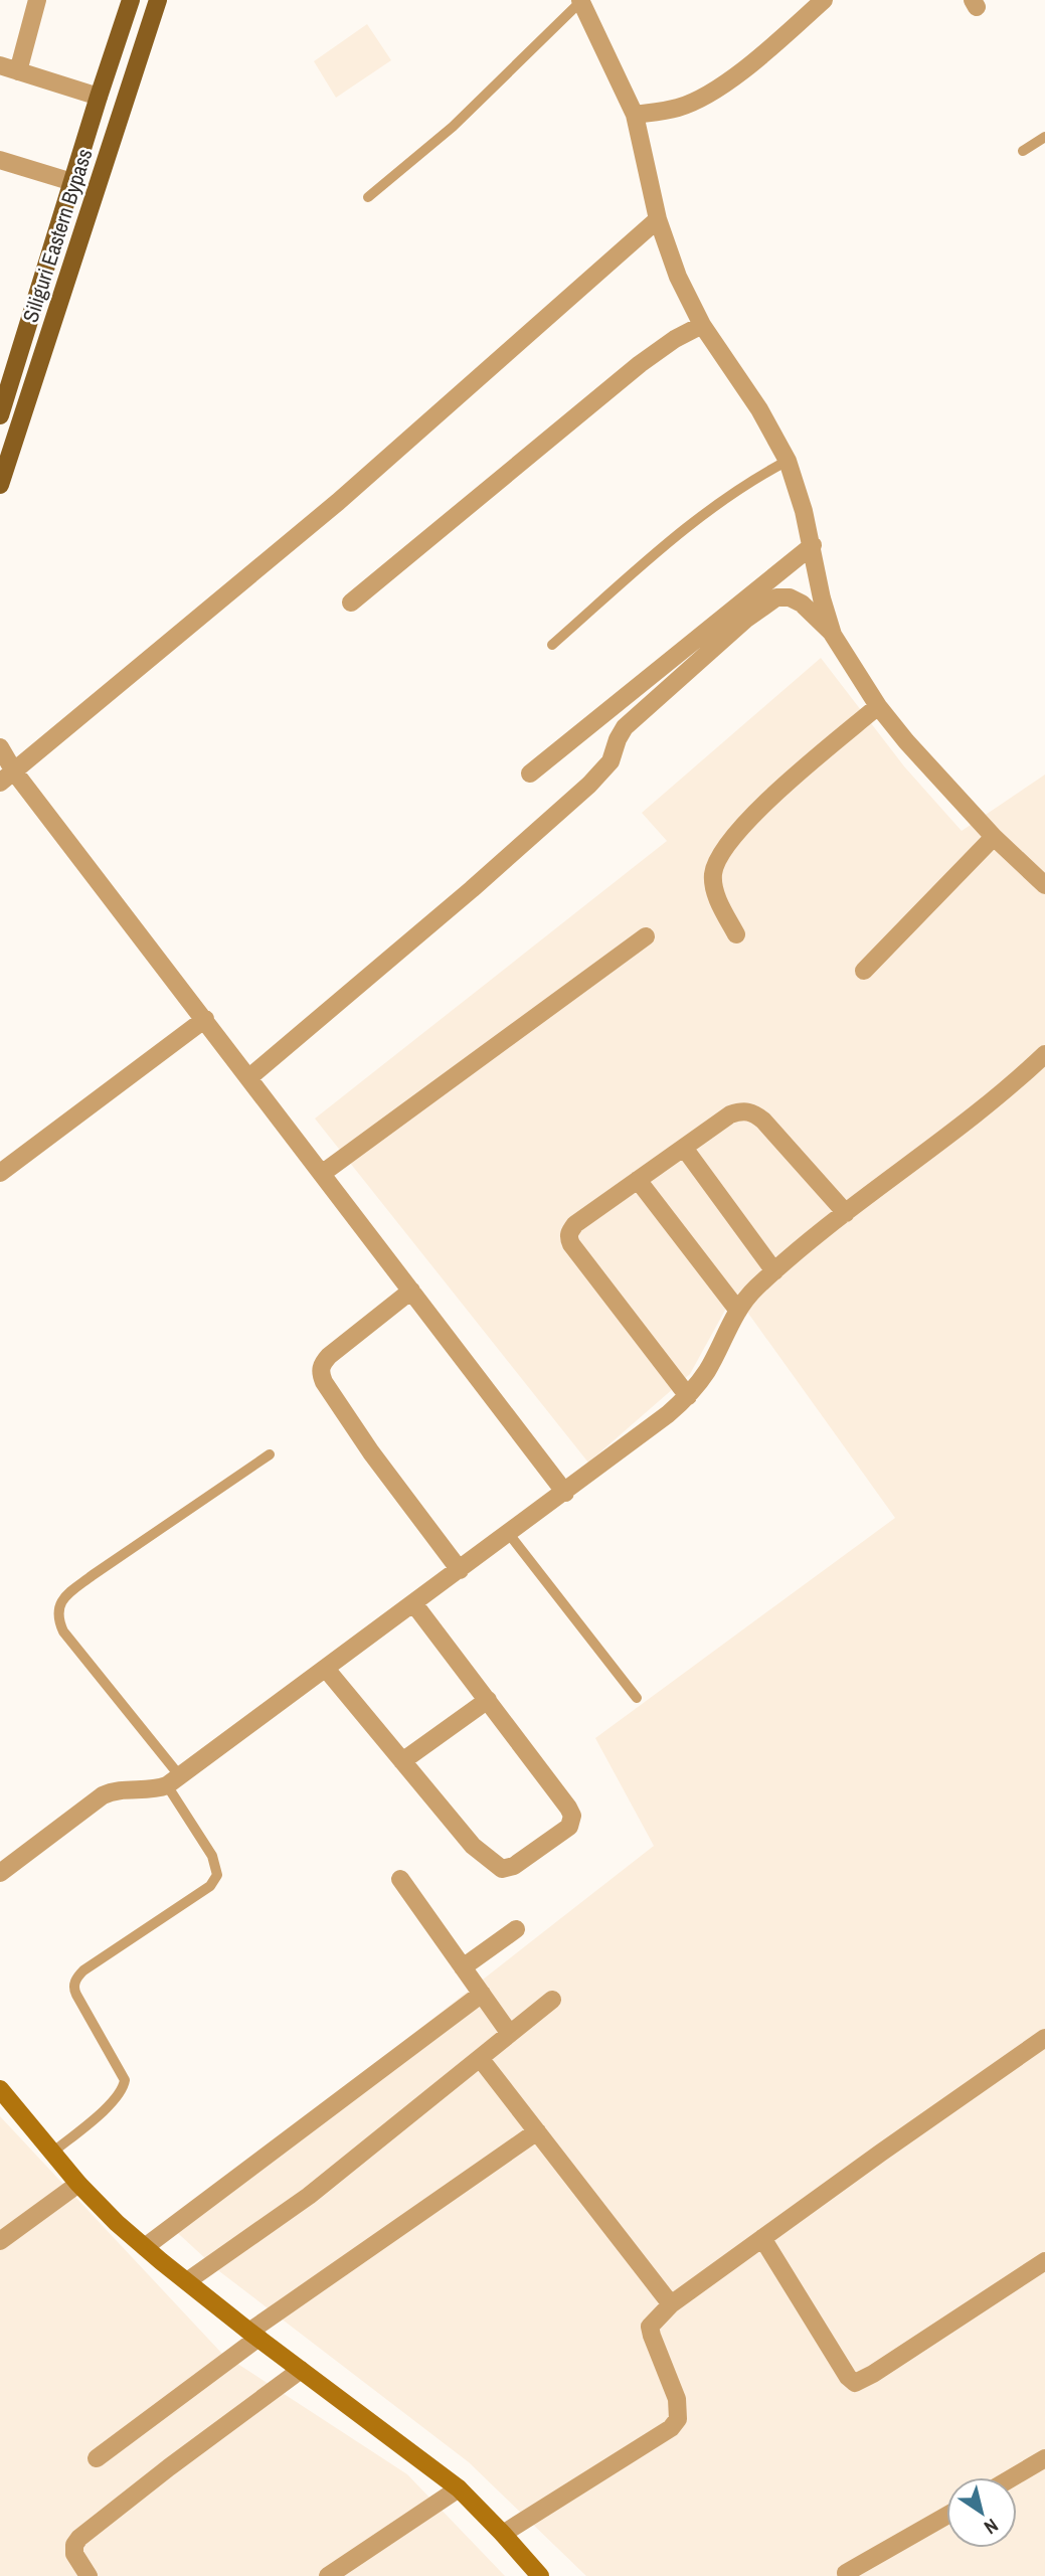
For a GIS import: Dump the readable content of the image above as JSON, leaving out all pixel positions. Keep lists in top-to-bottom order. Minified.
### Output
{"streets":{"main road":["Siliguri Eastern Bypass"]},"north":"bottom right"}
